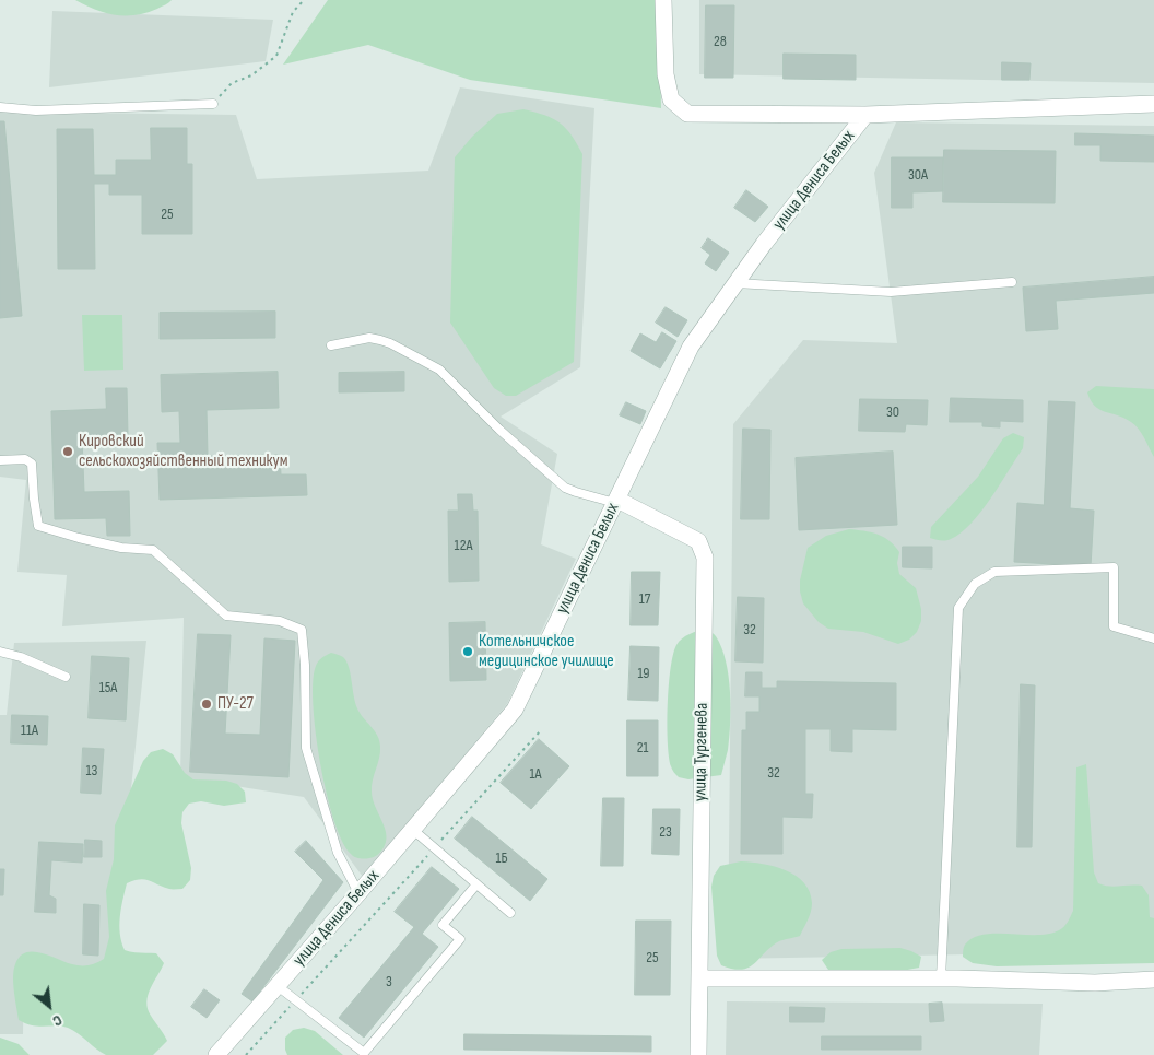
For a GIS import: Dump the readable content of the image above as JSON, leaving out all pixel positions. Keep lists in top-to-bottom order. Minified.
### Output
{"streets":{"street":["улица Дениса Белых","улица Тургенева"]},"crossings":[["улица Дениса Белых","улица Тургенева"]],"places":["Кировский сельскохозяйственный техникум","Котельничское медицинское училище","ПУ-27"],"house_numbers":["28","30А","25","30","12А","17","32","19","15А","11А","21","13","32","1А","23","1Б","25","3"],"north":"bottom right"}
